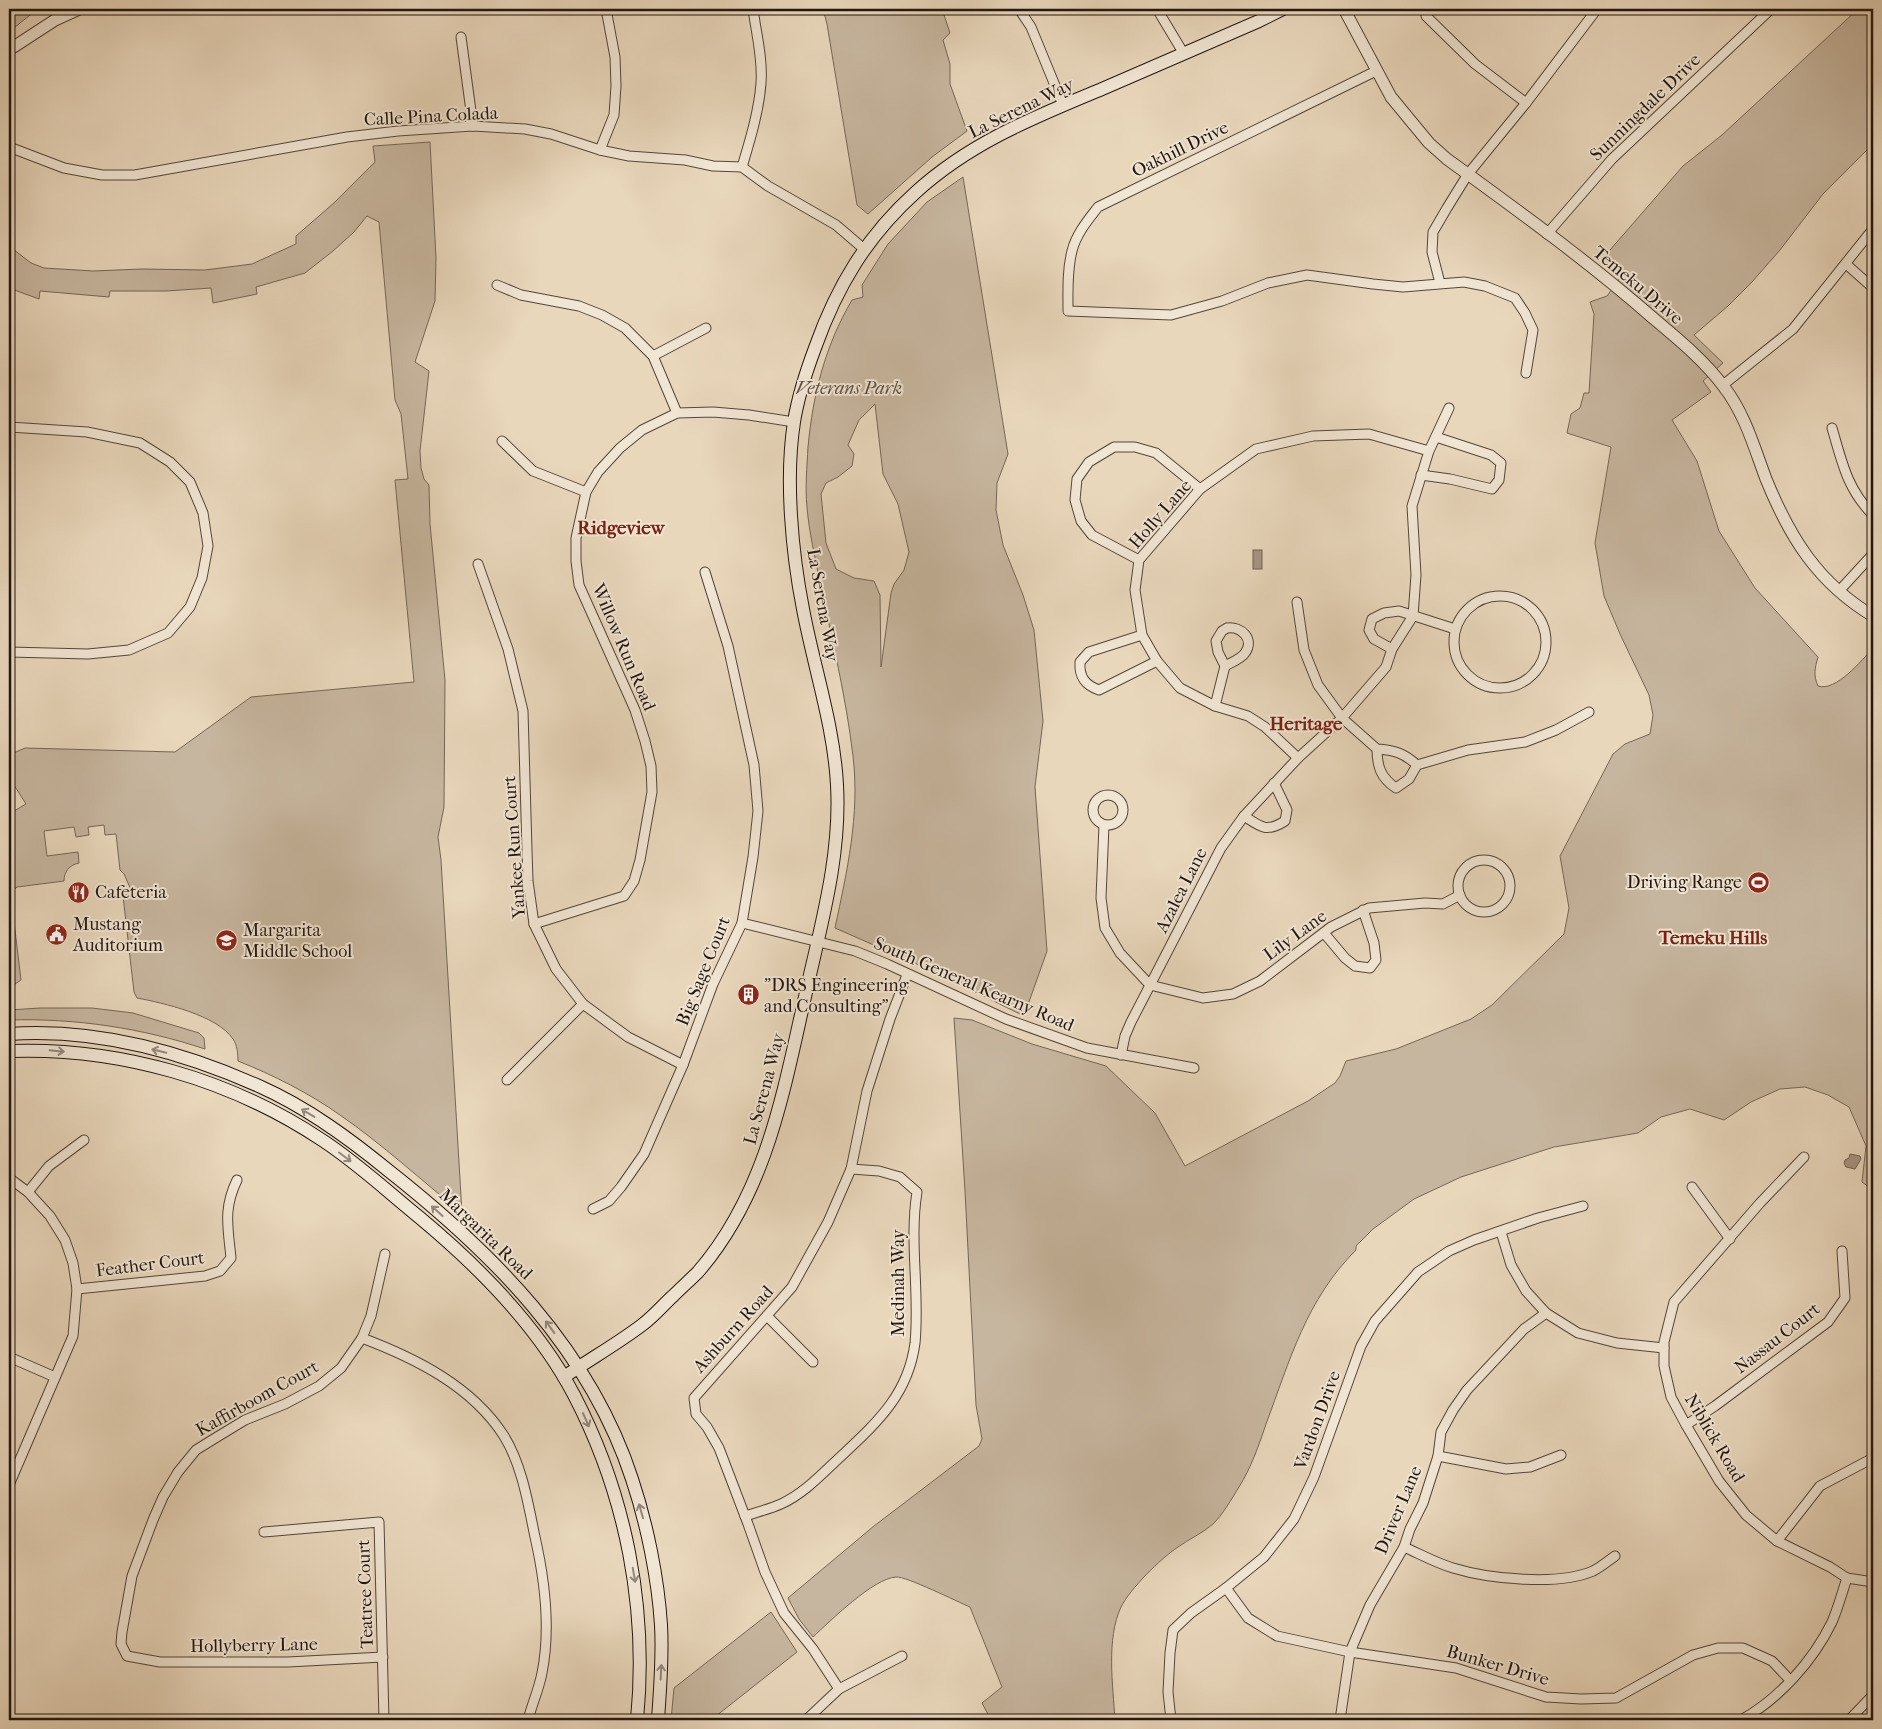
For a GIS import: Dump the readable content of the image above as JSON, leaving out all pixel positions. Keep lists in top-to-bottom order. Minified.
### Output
{"streets":{"main road":["La Serena Way","Margarita Road"],"street":["Sunningdale Drive","Calle Pina Colada","Oakhill Drive","Temeku Drive","Holly Lane","Willow Run Road","Yankee Run Court","Azalea Lane","Lily Lane","Big Sage Court","South General Kearny Road","Feather Court","Medinah Way","Ashburn Road","Nassau Court","Kaffirboom Court","Vardon Drive","Niblick Road","Driver Lane","Teatree Court","Hollyberry Lane","Bunker Drive"]},"crossings":[["Sunningdale Drive","Temeku Drive"],["La Serena Way","Willow Run Road"],["La Serena Way","South General Kearny Road"],["La Serena Way","Margarita Road"],["Oakhill Drive","Temeku Drive"],["Holly Lane","Azalea Lane"],["Willow Run Road","Yankee Run Court"],["Yankee Run Court","Big Sage Court"],["Azalea Lane","Lily Lane"],["Azalea Lane","South General Kearny Road"],["Big Sage Court","South General Kearny Road"],["South General Kearny Road","Ashburn Road"],["Medinah Way","Ashburn Road"],["Nassau Court","Niblick Road"],["Kaffirboom Court","Hollyberry Lane"],["Vardon Drive","Bunker Drive"],["Driver Lane","Bunker Drive"],["Teatree Court","Hollyberry Lane"]],"districts":["Ridgeview","Heritage","Temeku Hills"],"parks":["Veterans Park"],"places":{"sports":["Driving Range"],"restaurant":["Cafeteria"],"public building":["Mustang Auditorium"],"school or university":["Margarita Middle School"],"building":["\"DRS Engineering and Consulting\""]}}
